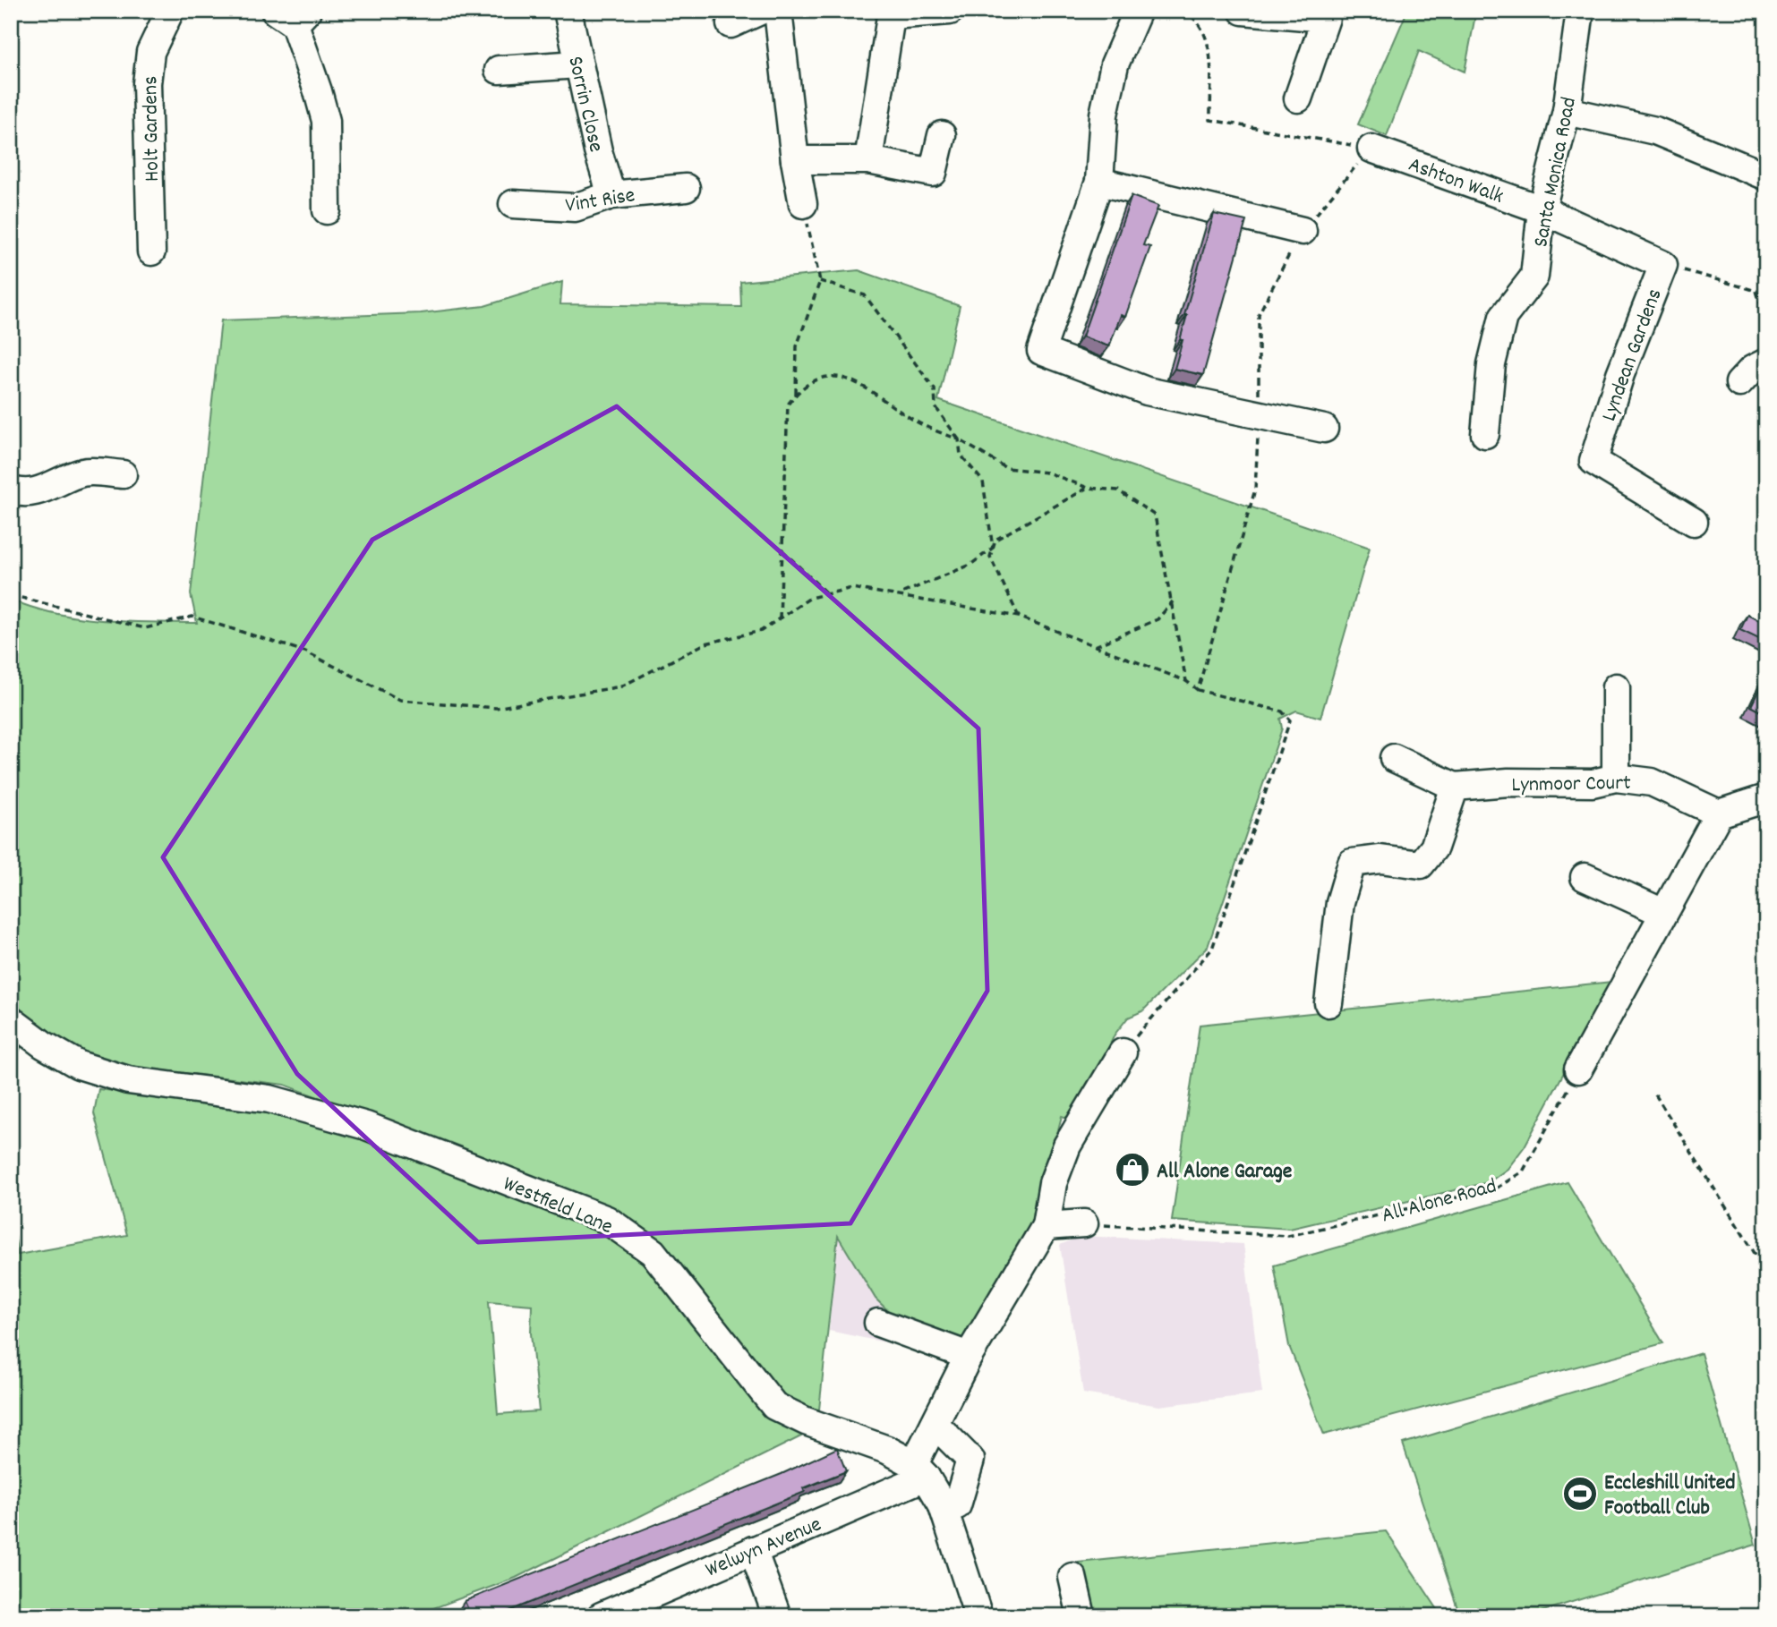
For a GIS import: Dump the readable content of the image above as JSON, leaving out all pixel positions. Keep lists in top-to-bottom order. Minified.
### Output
{"streets":{"street":["Sorrin Close","Holt Gardens","Santa Monica Road","Ashton Walk","Vint Rise","Lyndean Gardens","Lynmoor Court","Westfield Lane","Welwyn Avenue"],"path":["All Alone Road"]},"crossings":[["Sorrin Close","Vint Rise"],["Santa Monica Road","Ashton Walk"],["Santa Monica Road","Lyndean Gardens"],["Ashton Walk","Lyndean Gardens"],["Westfield Lane","Welwyn Avenue"]],"places":{"shop":["All Alone Garage"],"sports":["Eccleshill United Football Club"]}}
